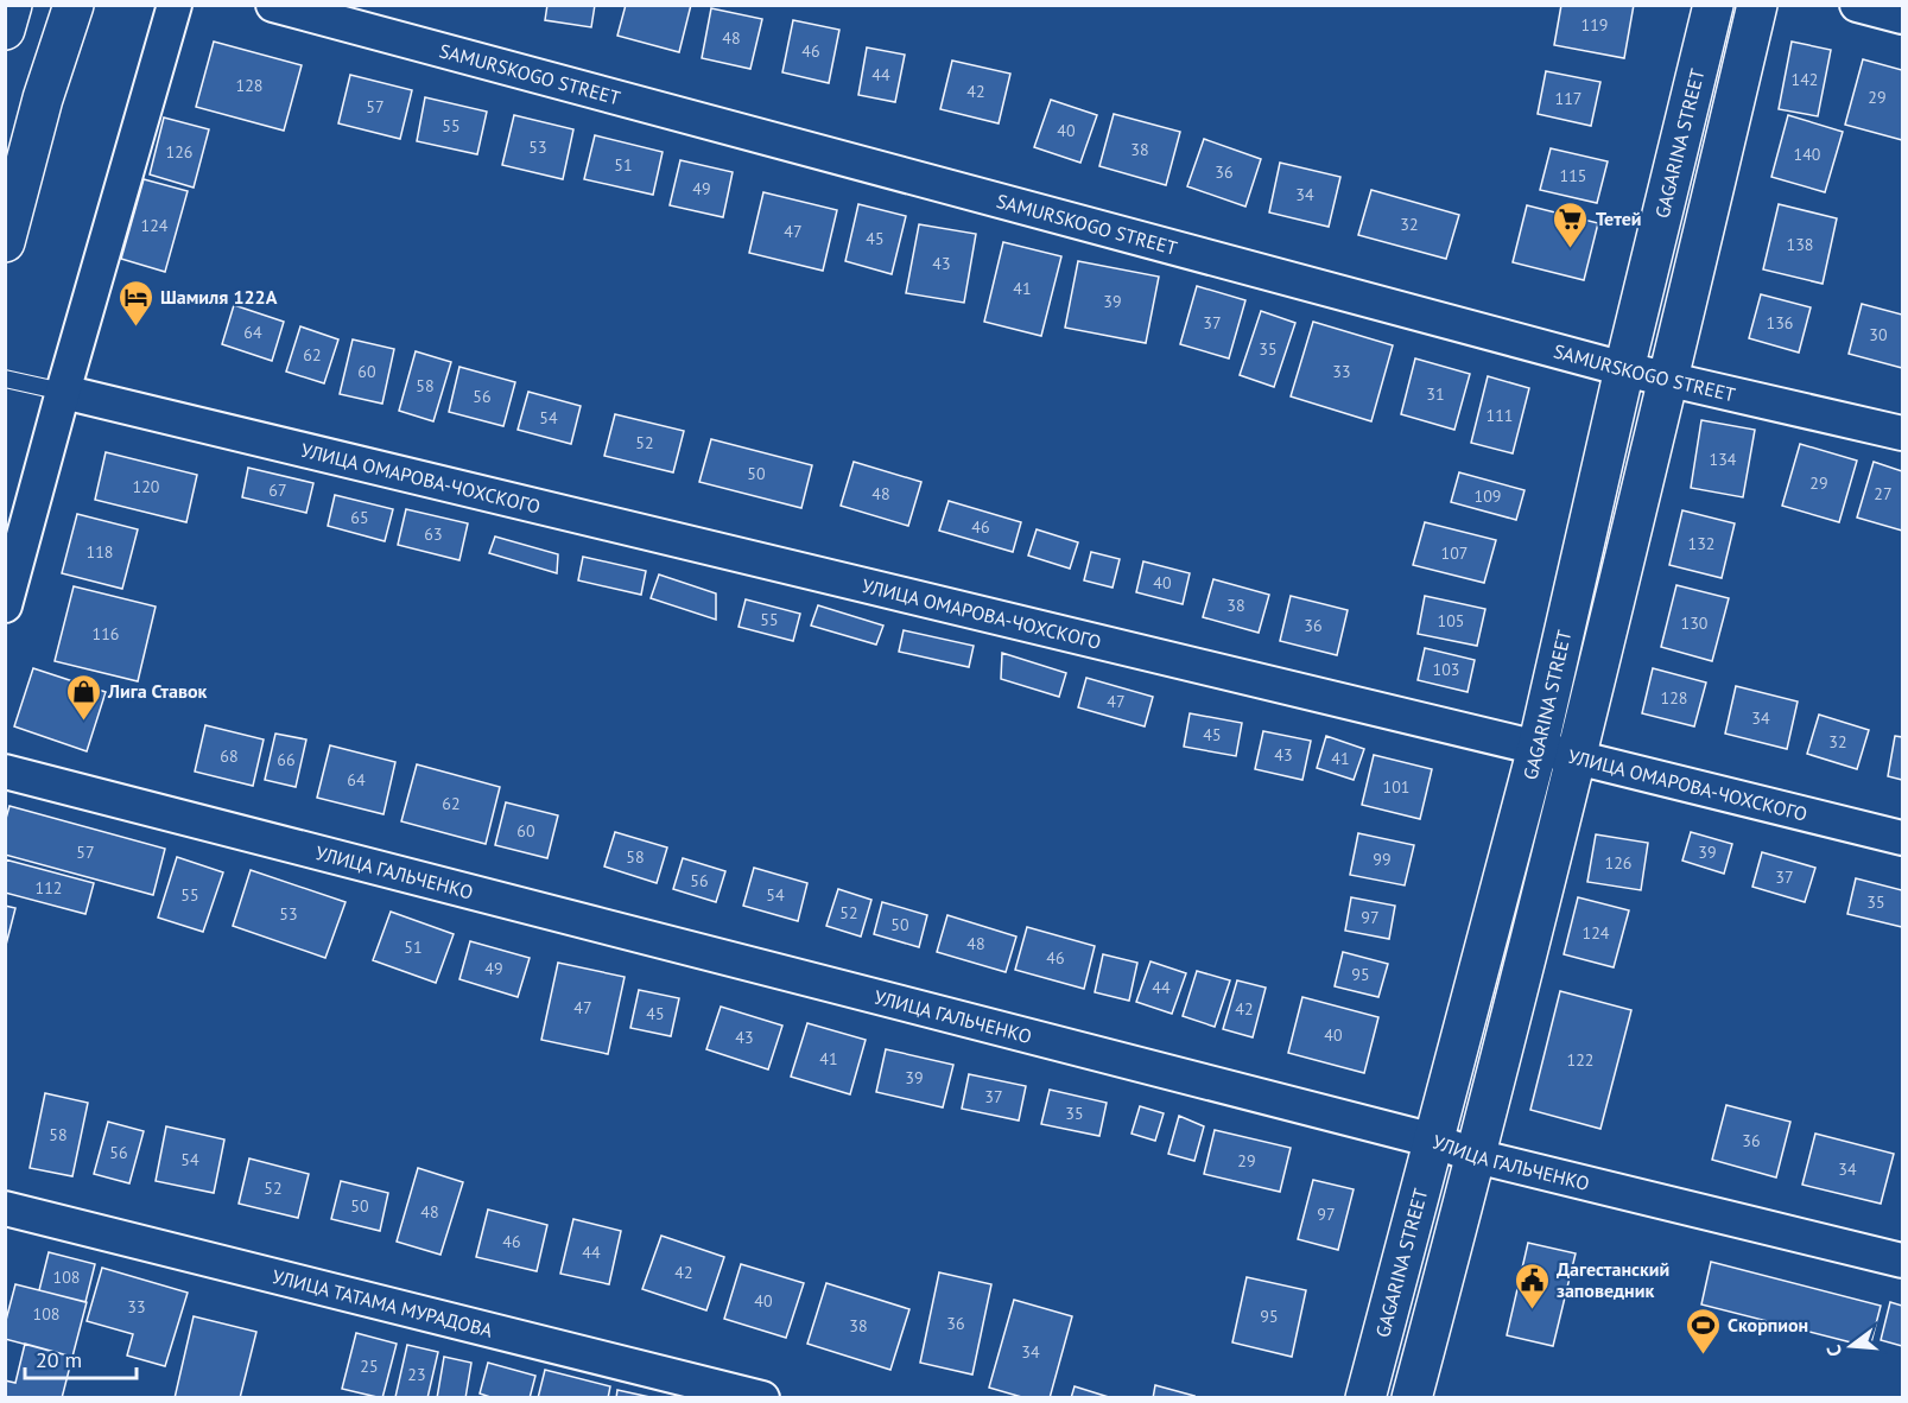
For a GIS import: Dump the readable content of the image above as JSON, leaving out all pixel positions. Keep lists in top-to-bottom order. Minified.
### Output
{"streets":{"main road":["GAGARINA STREET"],"street":["SAMURSKOGO STREET","УЛИЦА ОМАРОВА-ЧОХСКОГО","УЛИЦА ГАЛЬЧЕНКО","УЛИЦА ТАТАМА МУРАДОВА"]},"crossings":[["SAMURSKOGO STREET","GAGARINA STREET"],["GAGARINA STREET","УЛИЦА ОМАРОВА-ЧОХСКОГО"],["GAGARINA STREET","УЛИЦА ГАЛЬЧЕНКО"]],"places":{"supermarket":["Тетей"],"hotel":["Шамиля 122А"],"shop":["Лига Ставок"],"public building":["Дагестанский заповедник"],"sports":["Скорпион"]},"house_numbers":["119","48","46","44","142","128","42","29","117","57","55","40","53","38","126","140","51","36","115","49","34","32","124","47","45","138","43","41","39","37","136","64","30","35","62","60","33","58","31","56","111","54","52","134","50","29","120","67","48","27","109","65","46","63","132","118","107","40","38","55","105","130","36","116","103","128","47","34","45","32","43","68","41","66","64","101","62","60","57","39","58","99","126","37","56","112","55","54","35","52","53","97","50","124","48","51","46","49","95","44","47","42","45","40","43","41","122","39","37","35","58","36","56","54","29","34","52","50","48","97","46","44","42","108","40","33","108","95","36","38","34","25","23"],"scale_bar":"20 m","north":"left"}
